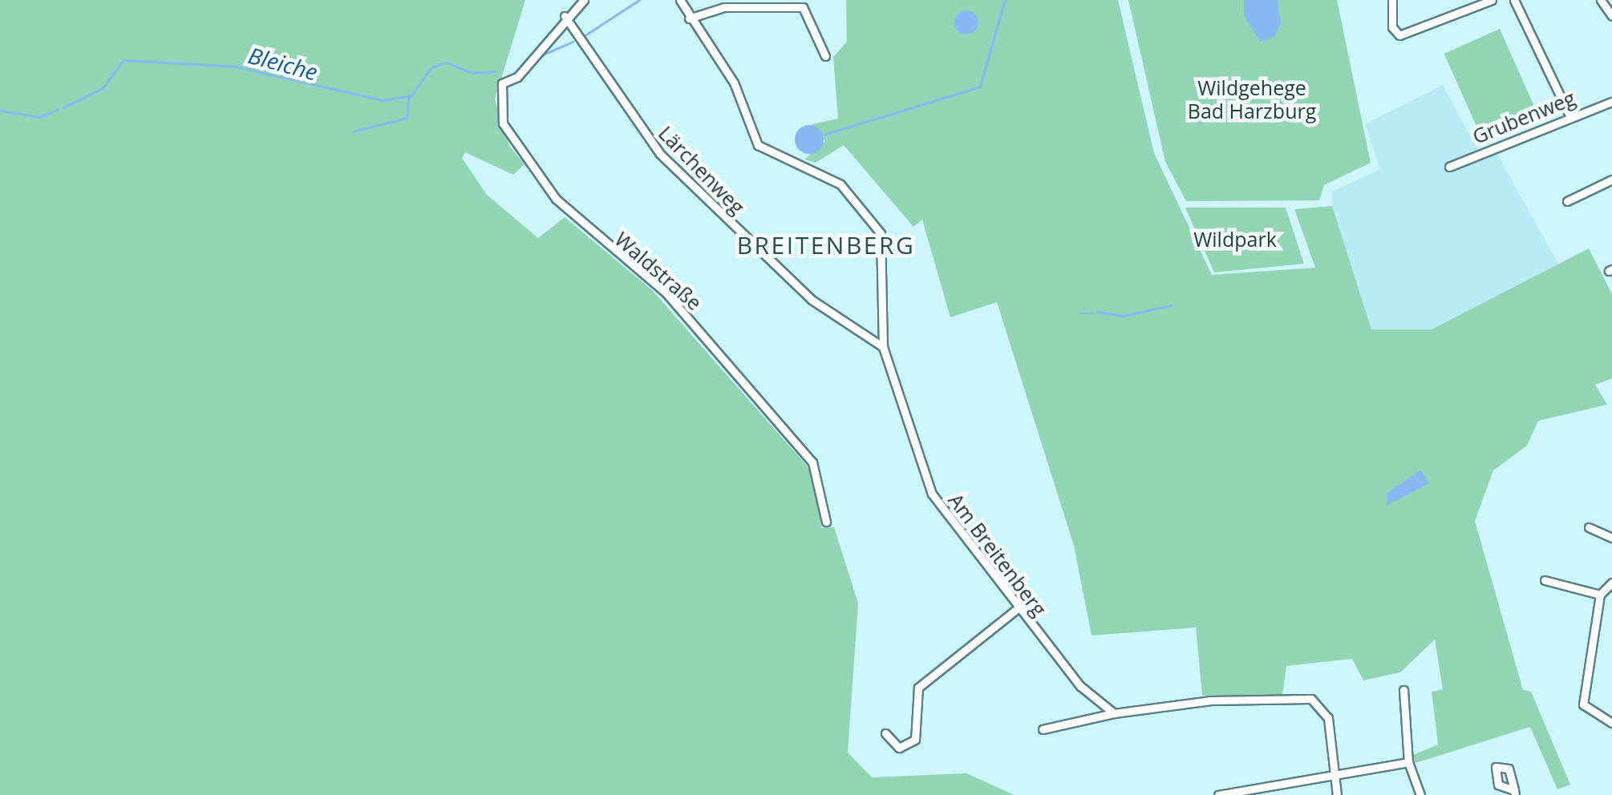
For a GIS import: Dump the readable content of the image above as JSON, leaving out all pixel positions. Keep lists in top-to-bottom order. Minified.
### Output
{"streets":{"street":["Grubenweg","Lärchenweg","Waldstraße","Am Breitenberg"]},"crossings":[["Lärchenweg","Waldstraße"],["Lärchenweg","Am Breitenberg"]],"districts":["BREITENBERG"],"water":["Bleiche"],"parks":["Wildgehege Bad Harzburg","Wildpark"]}
